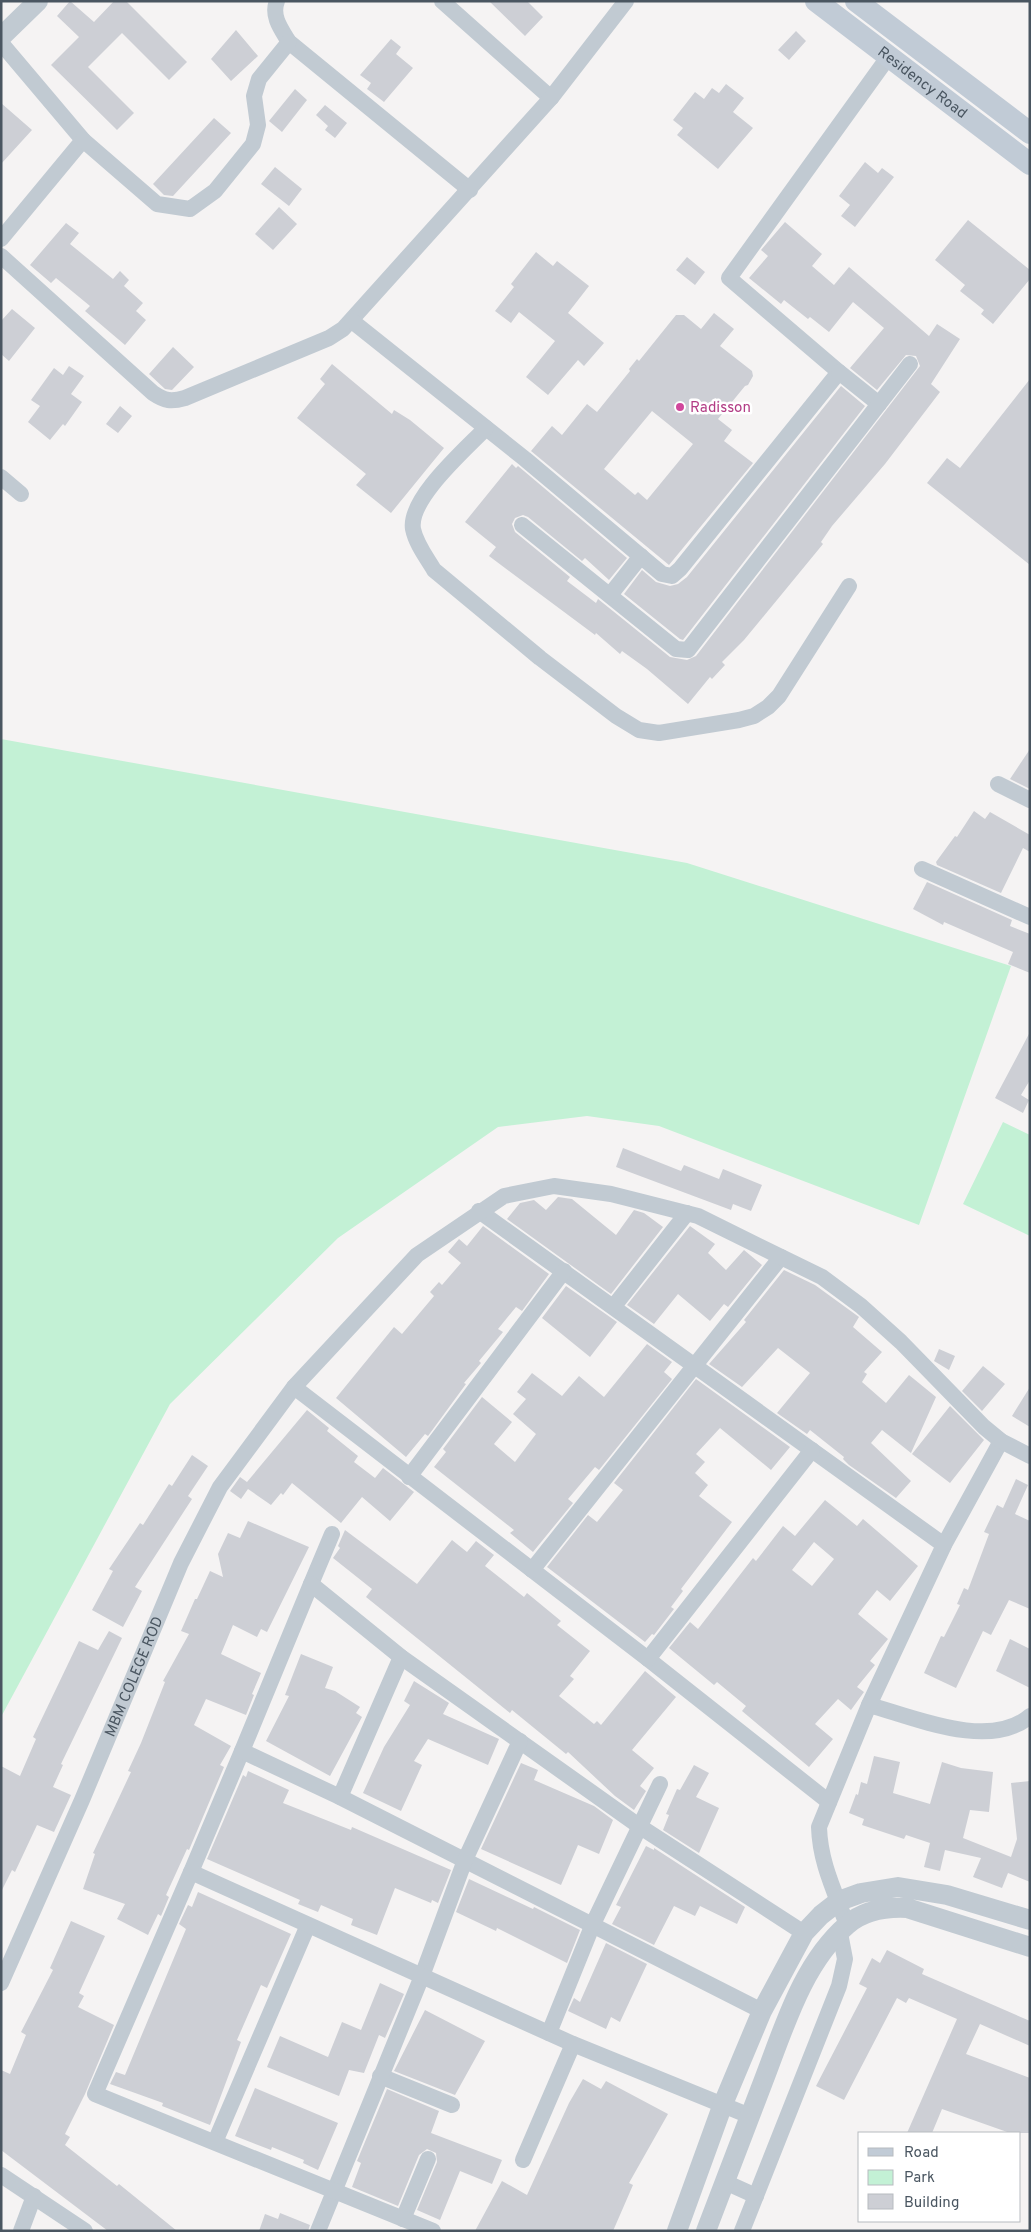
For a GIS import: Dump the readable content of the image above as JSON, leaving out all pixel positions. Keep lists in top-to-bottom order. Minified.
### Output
{"streets":{"main road":["Residency Road"],"street":["MBM COLEGE ROD"]},"places":["Radisson"],"legend":["Road","Park","Building"]}
